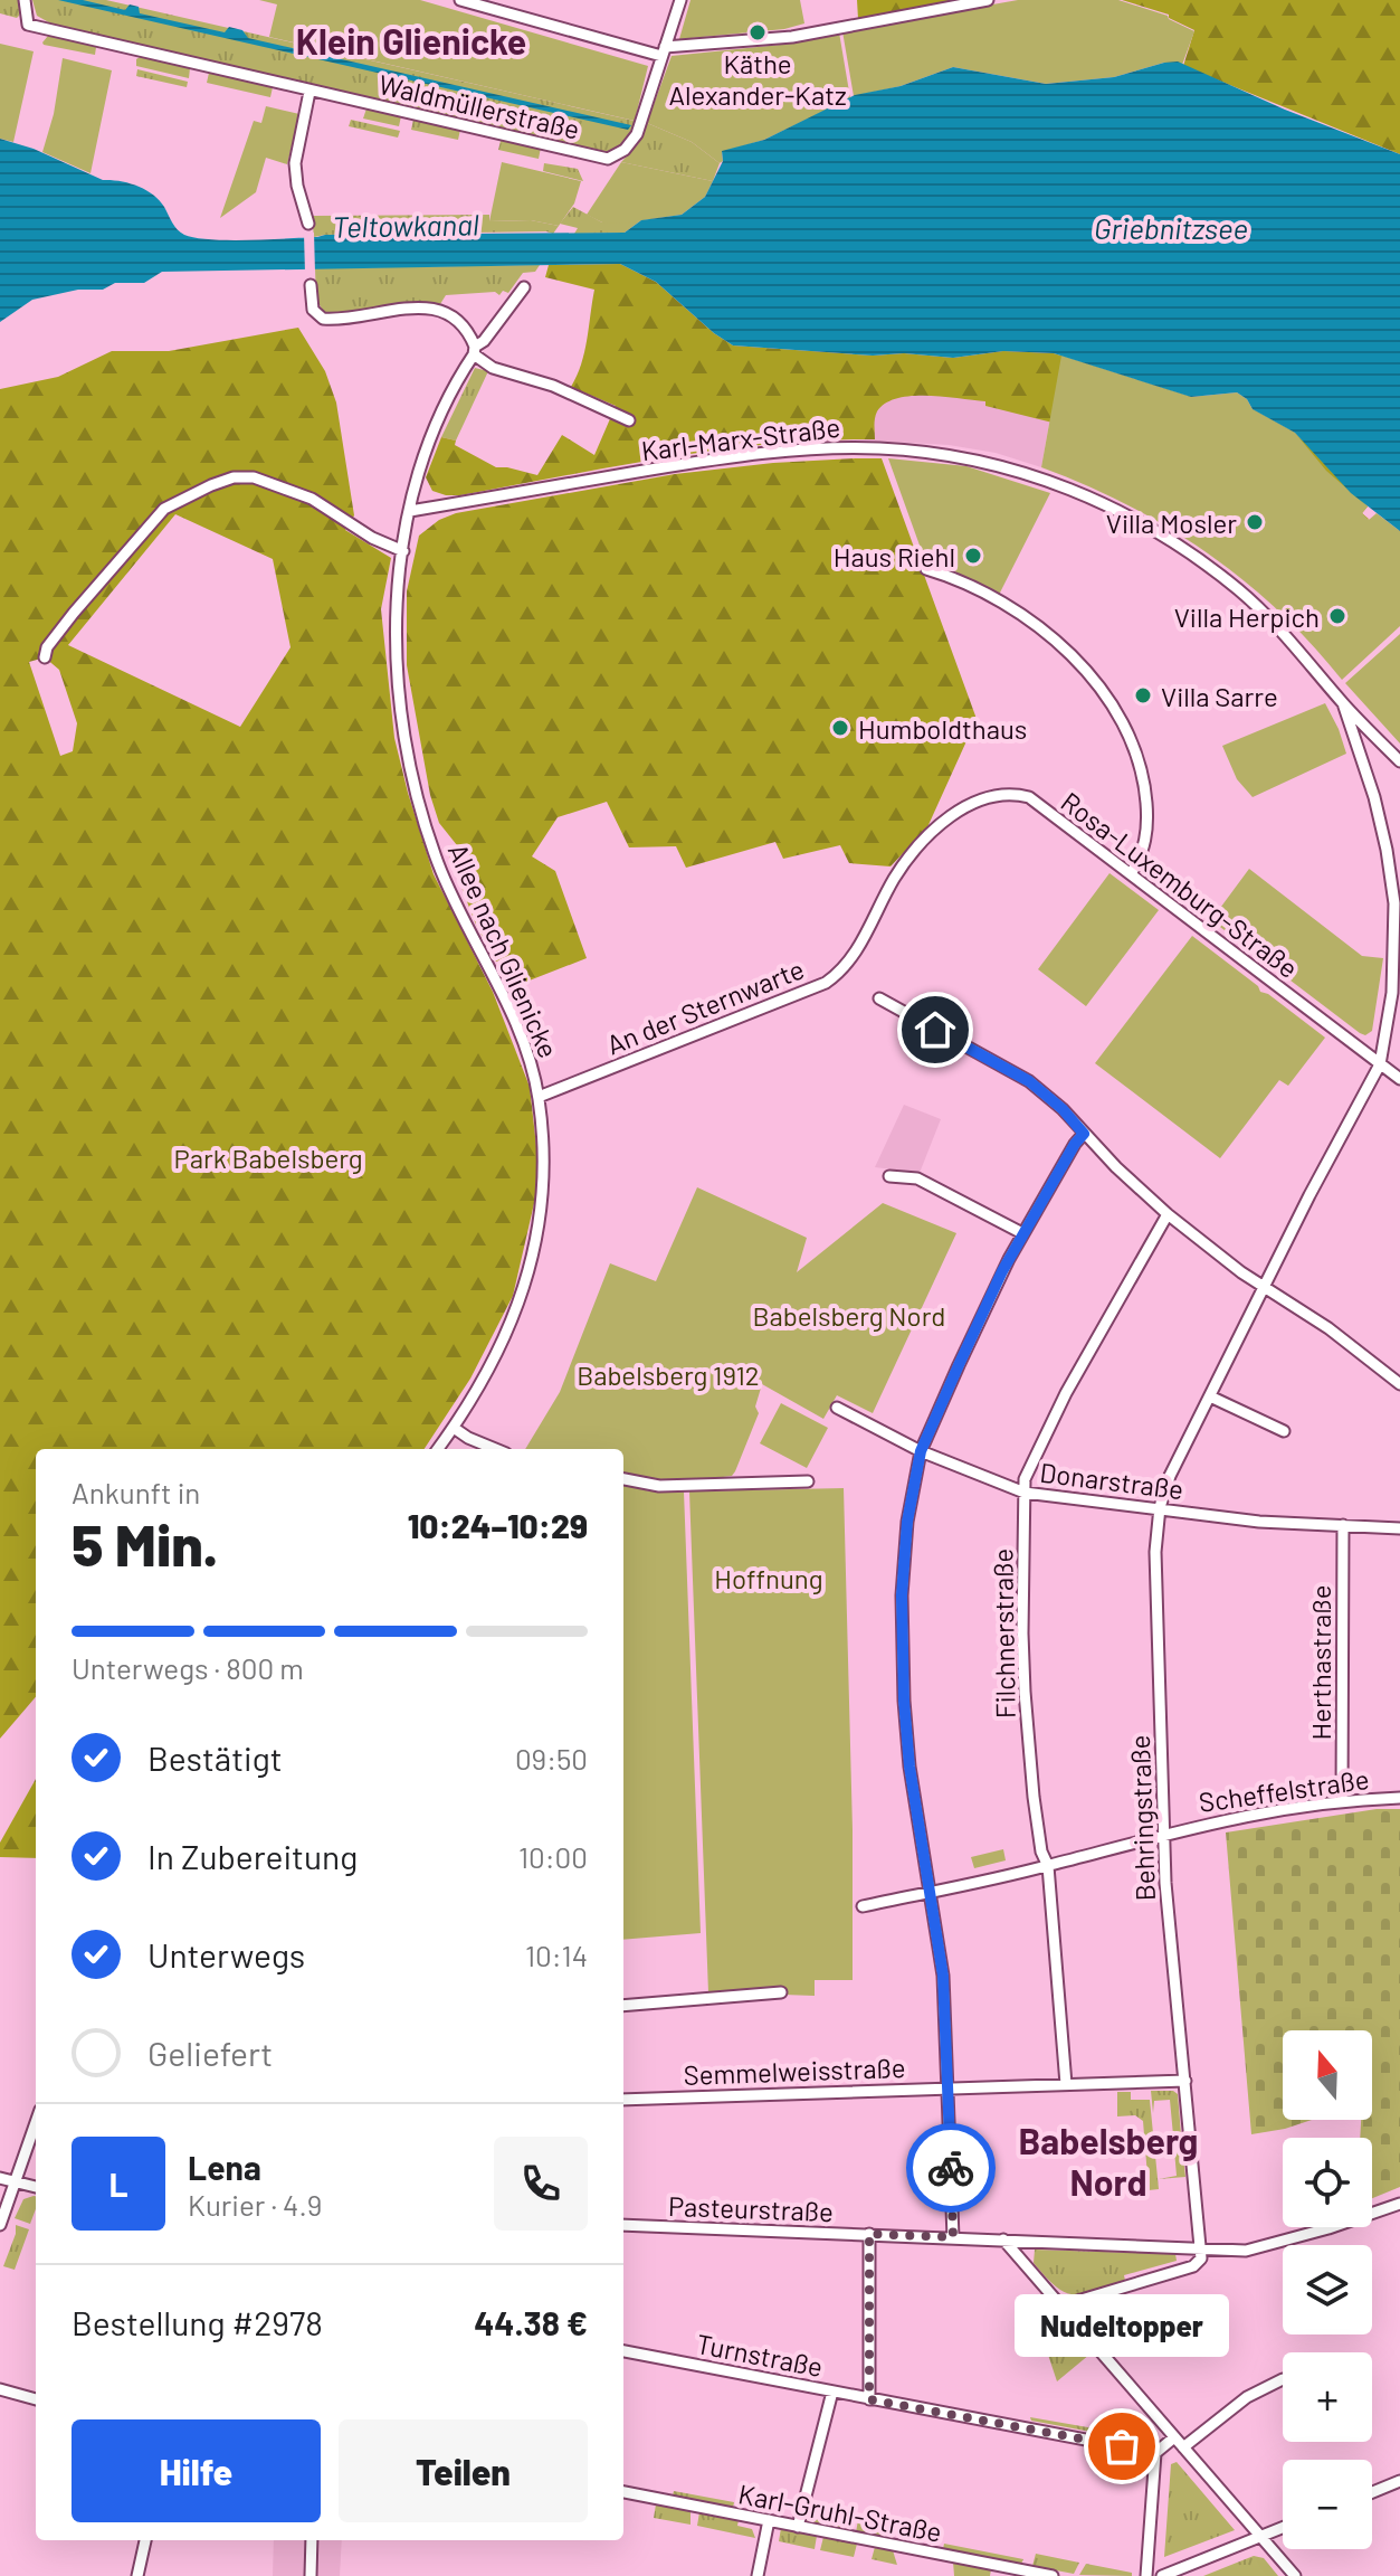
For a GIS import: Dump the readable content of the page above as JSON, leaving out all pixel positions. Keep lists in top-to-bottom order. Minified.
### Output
{"streets":{"street":["Waldmüllerstraße","Karl-Marx-Straße","Rosa-Luxemburg-Straße","Allee nach Glienicke","An der Sternwarte","Donarstraße","Filchnerstraße","Herthastraße","Scheffelstraße","Behringstraße","Semmelweisstraße","Pasteurstraße","Turnstraße","Karl-Gruhl-Straße"]},"crossings":[["Karl-Marx-Straße","Allee nach Glienicke"],["Karl-Marx-Straße","Behringstraße"],["Rosa-Luxemburg-Straße","An der Sternwarte"],["Rosa-Luxemburg-Straße","Behringstraße"],["Allee nach Glienicke","An der Sternwarte"],["Donarstraße","Filchnerstraße"],["Donarstraße","Herthastraße"],["Donarstraße","Behringstraße"],["Filchnerstraße","Scheffelstraße"],["Filchnerstraße","Semmelweisstraße"],["Herthastraße","Scheffelstraße"],["Scheffelstraße","Behringstraße"],["Behringstraße","Semmelweisstraße"],["Behringstraße","Pasteurstraße"]],"districts":["Klein Glienicke","Babelsberg Nord"],"water":["Teltowkanal","Griebnitzsee"],"parks":["Park Babelsberg","Babelsberg Nord","Babelsberg 1912","Hoffnung"],"places":["Käthe Alexander-Katz","Villa Mosler","Haus Riehl","Villa Herpich","Villa Sarre","Humboldthaus","Nudeltopper"],"north":"top","page":{"heading":["5 Min.","Ankunft in","10:24–10:29"],"panel":["Lena","Kurier · 4.9","Bestellung #2978","44.38 €"],"bar":"Unterwegs · 800 m","list":[["Bestätigt","09:50"],["In Zubereitung","10:00"],["Unterwegs","10:14"],"Geliefert"],"map_buttons":["+","−"],"round":"L","bubble":"Nudeltopper","buttons":["Hilfe","Teilen"]}}
